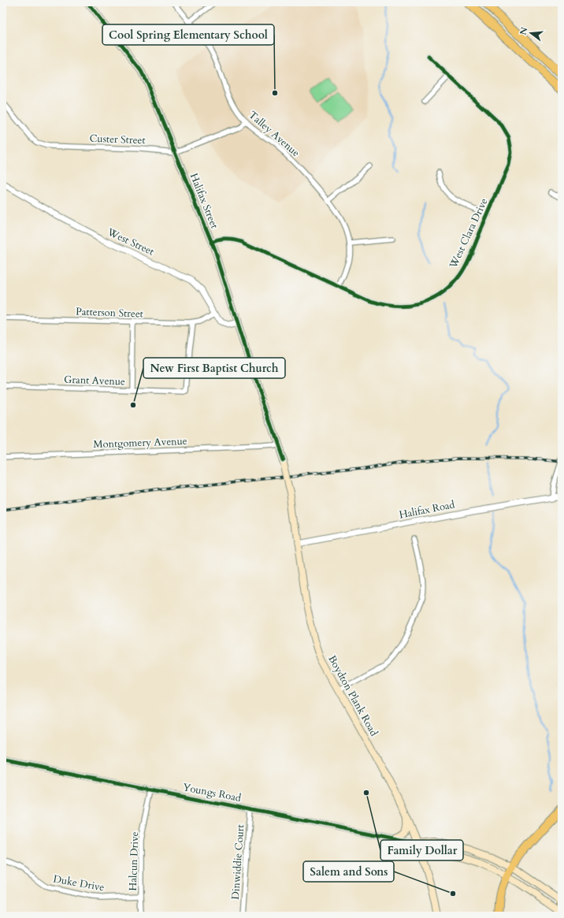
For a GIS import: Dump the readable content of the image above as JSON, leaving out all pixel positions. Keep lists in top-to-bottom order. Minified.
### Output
{"streets":{"main road":["Halifax Street","Boydton Plank Road"],"street":["Talley Avenue","Custer Street","West Clara Drive","West Street","Patterson Street","Grant Avenue","Montgomery Avenue","Halifax Road","Youngs Road","Halcun Drive","Dinwiddie Court","Duke Drive"]},"crossings":[["Talley Avenue","Custer Street"],["Talley Avenue","West Clara Drive"],["Custer Street","Halifax Street"],["Halifax Street","West Clara Drive"],["Halifax Street","West Street"],["Halifax Street","Montgomery Avenue"],["Halifax Street","Boydton Plank Road"],["West Street","Patterson Street"],["Patterson Street","Grant Avenue"],["Halifax Road","Boydton Plank Road"],["Boydton Plank Road","Youngs Road"],["Youngs Road","Halcun Drive"],["Youngs Road","Dinwiddie Court"],["Halcun Drive","Duke Drive"]],"places":["Cool Spring Elementary School","New First Baptist Church","Family Dollar","Salem and Sons"],"north":"left"}
